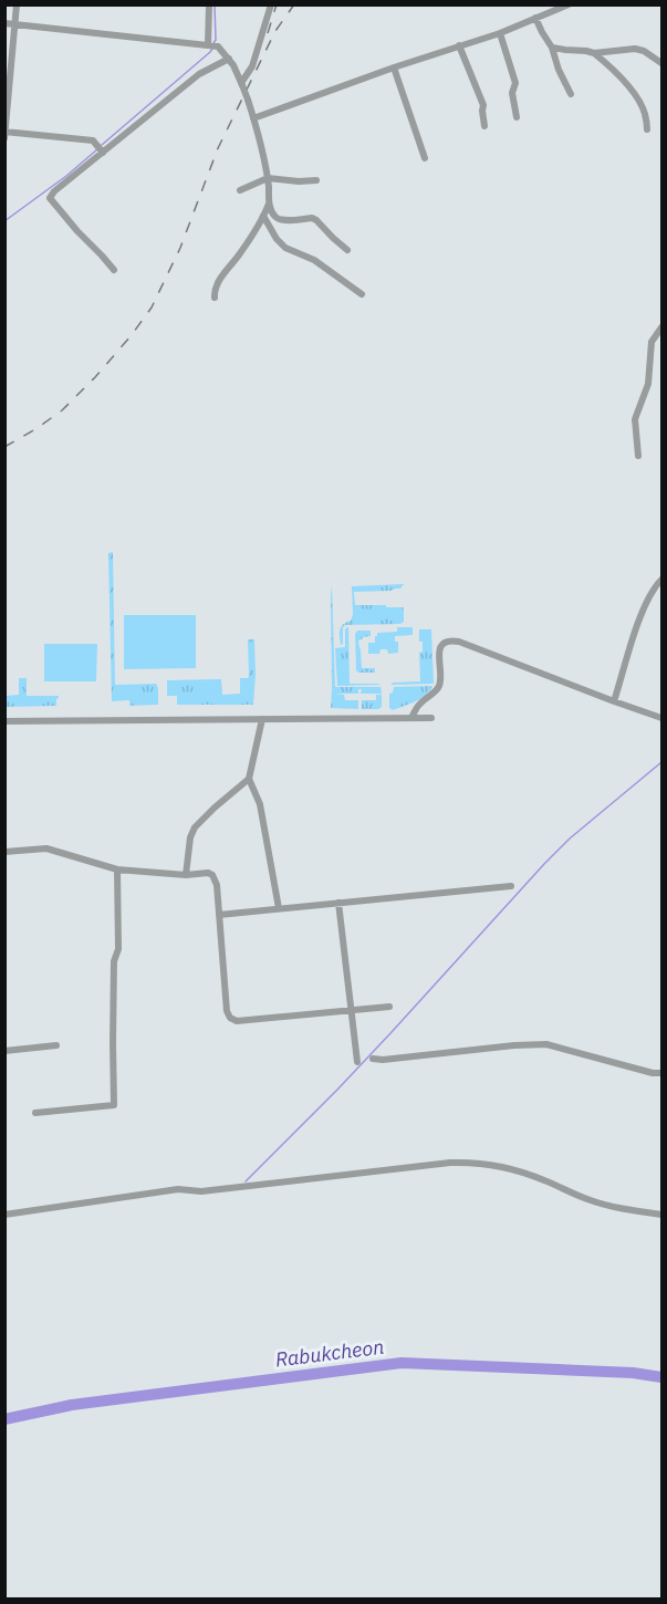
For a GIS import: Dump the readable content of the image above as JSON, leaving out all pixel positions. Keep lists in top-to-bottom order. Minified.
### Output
{"water":["Rabukcheon"]}
